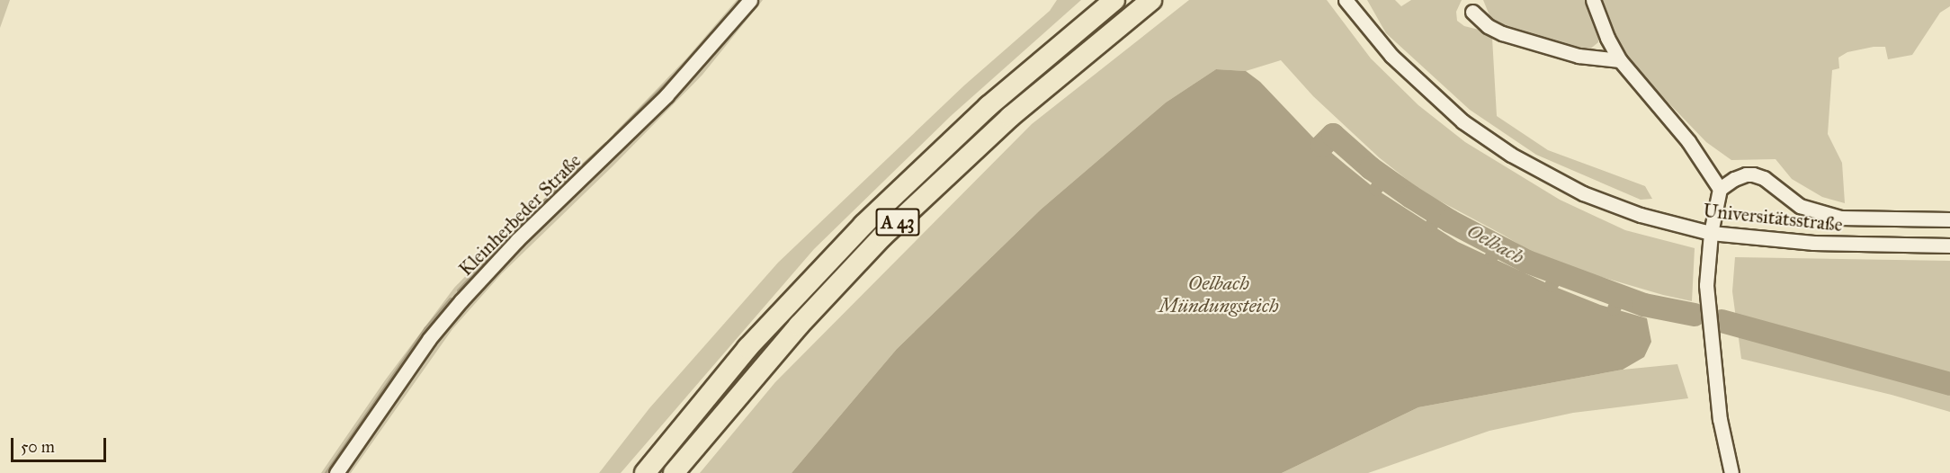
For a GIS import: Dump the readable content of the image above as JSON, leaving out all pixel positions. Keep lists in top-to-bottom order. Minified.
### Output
{"streets":{"highway":["A 43"],"street":["Kleinherbeder Straße","Universitätsstraße"]},"water":["Oelbach","Oelbach Mündungsteich"],"scale_bar":"50 m"}
